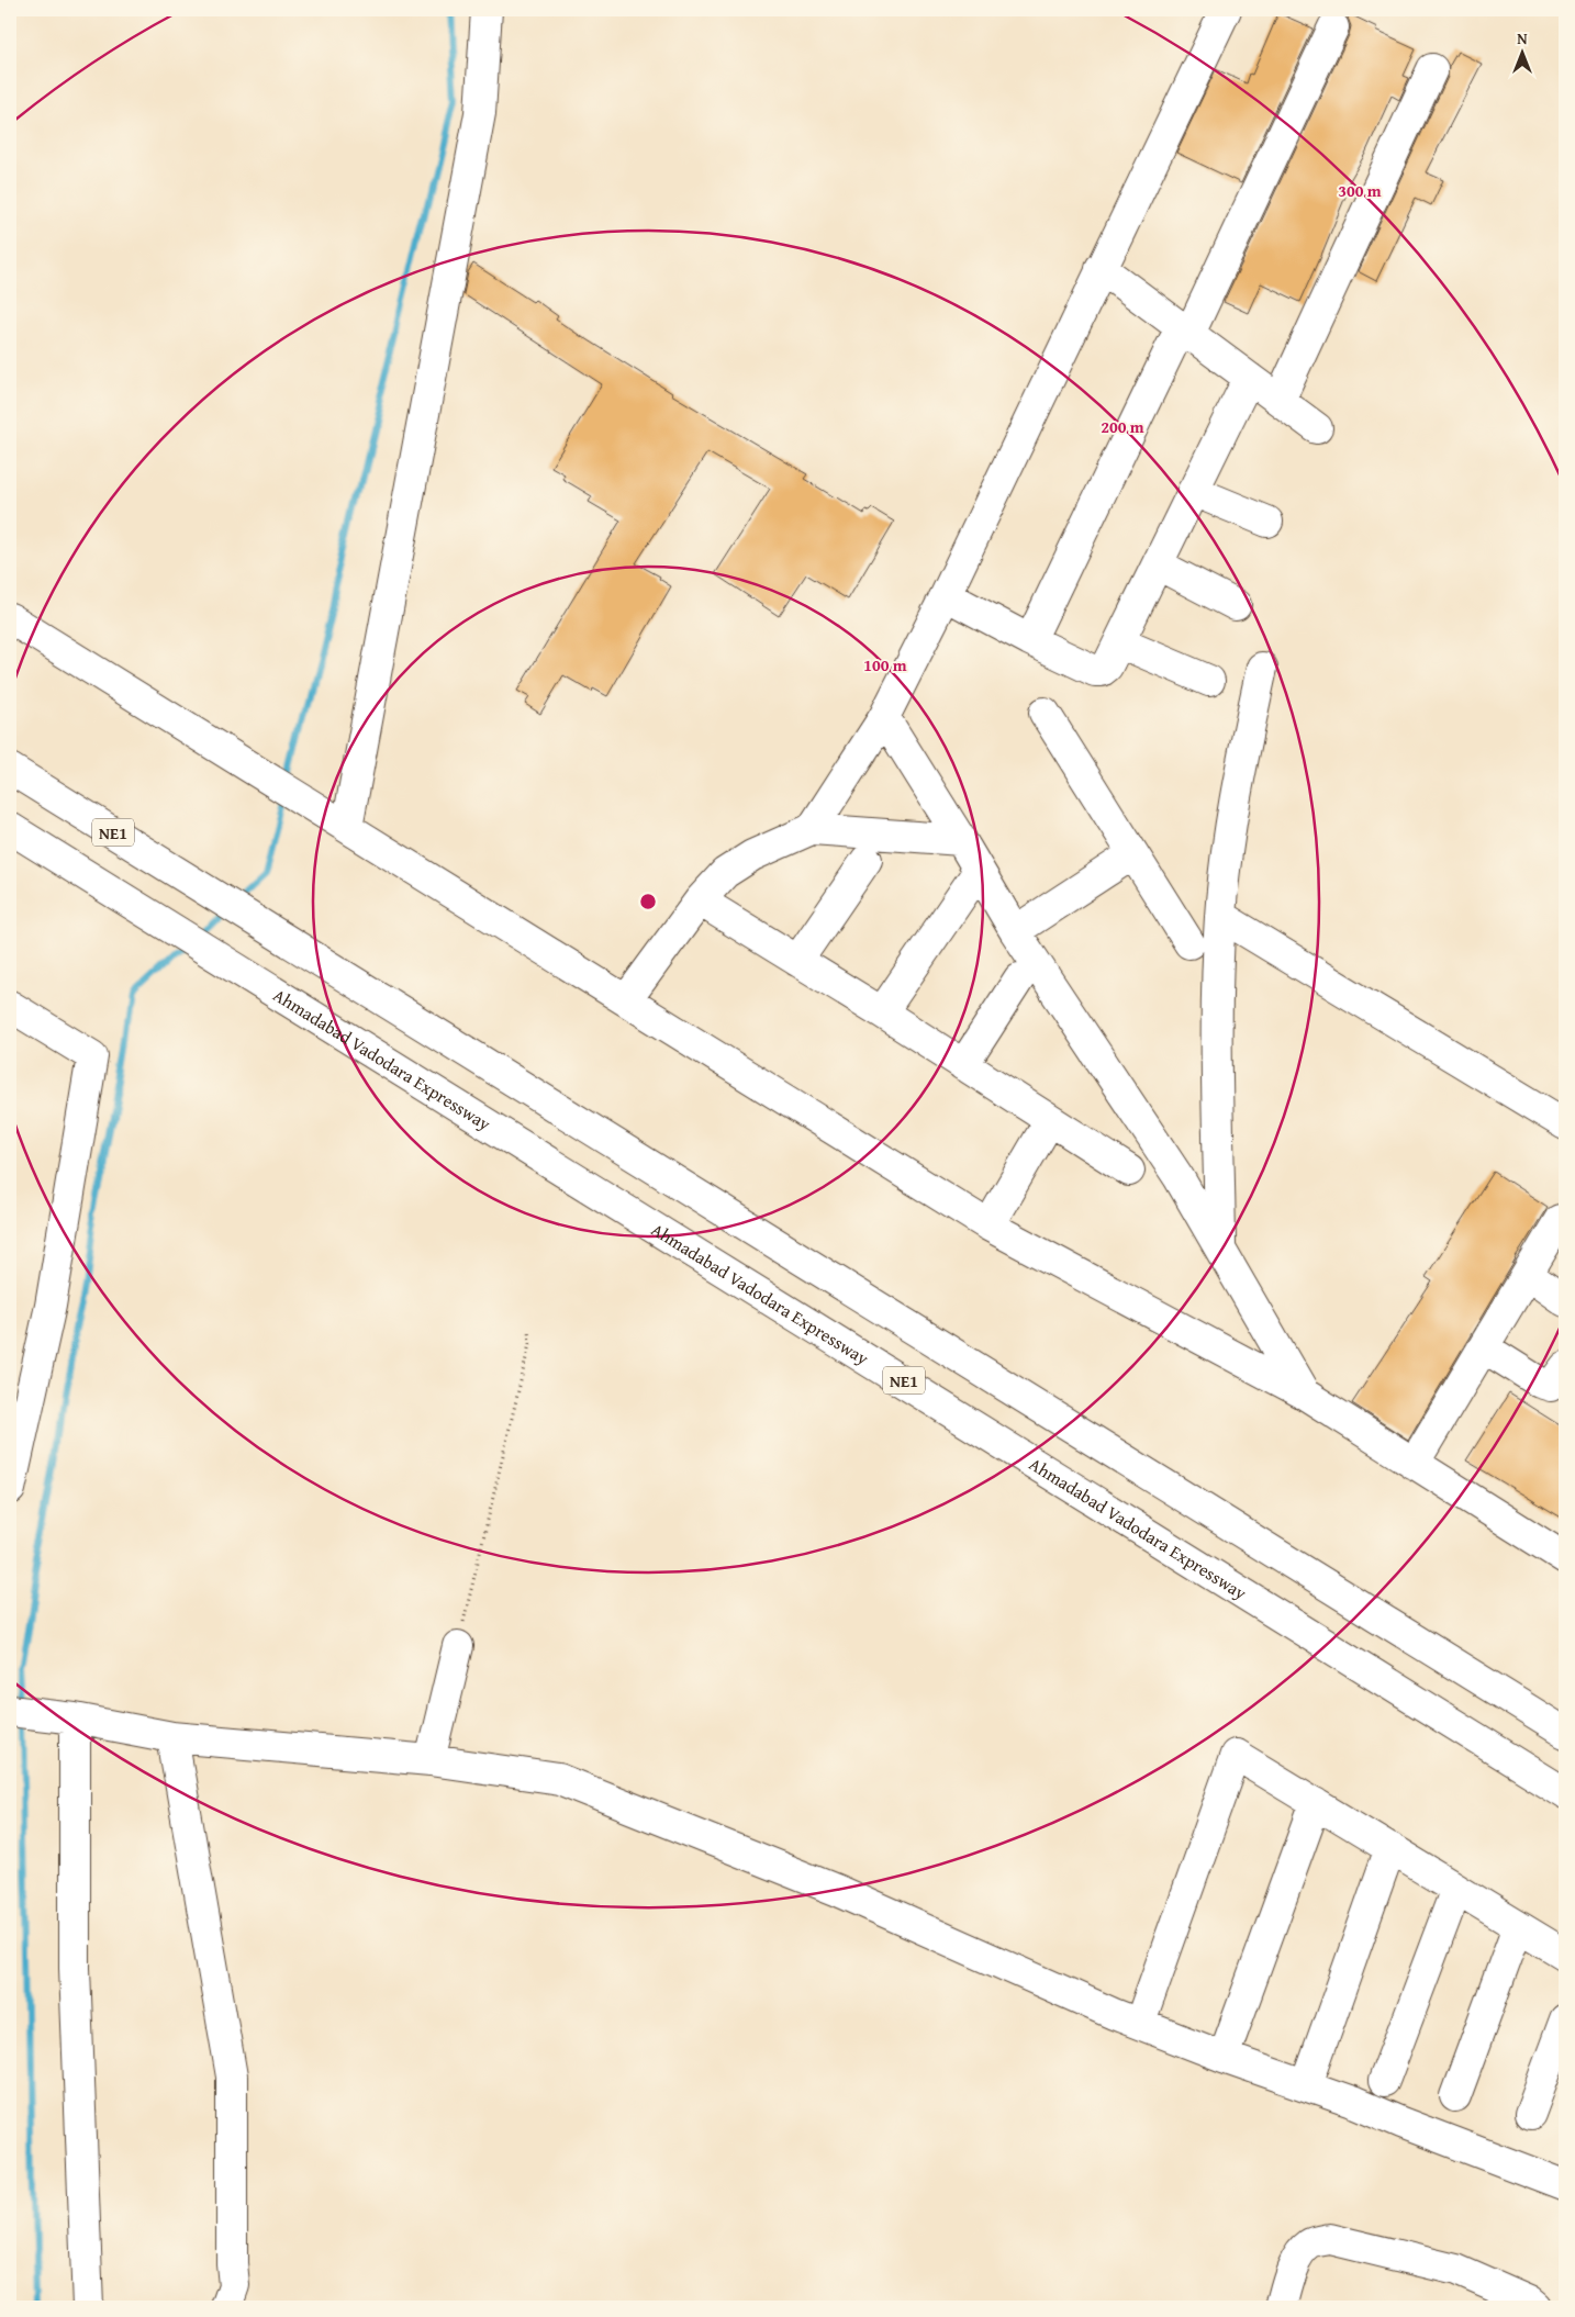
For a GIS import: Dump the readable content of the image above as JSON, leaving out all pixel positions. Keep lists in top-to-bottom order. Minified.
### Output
{"streets":{"main road":["NE1","Ahmadabad Vadodara Expressway"]},"north":"top","rings":["300 m","200 m","100 m"]}
